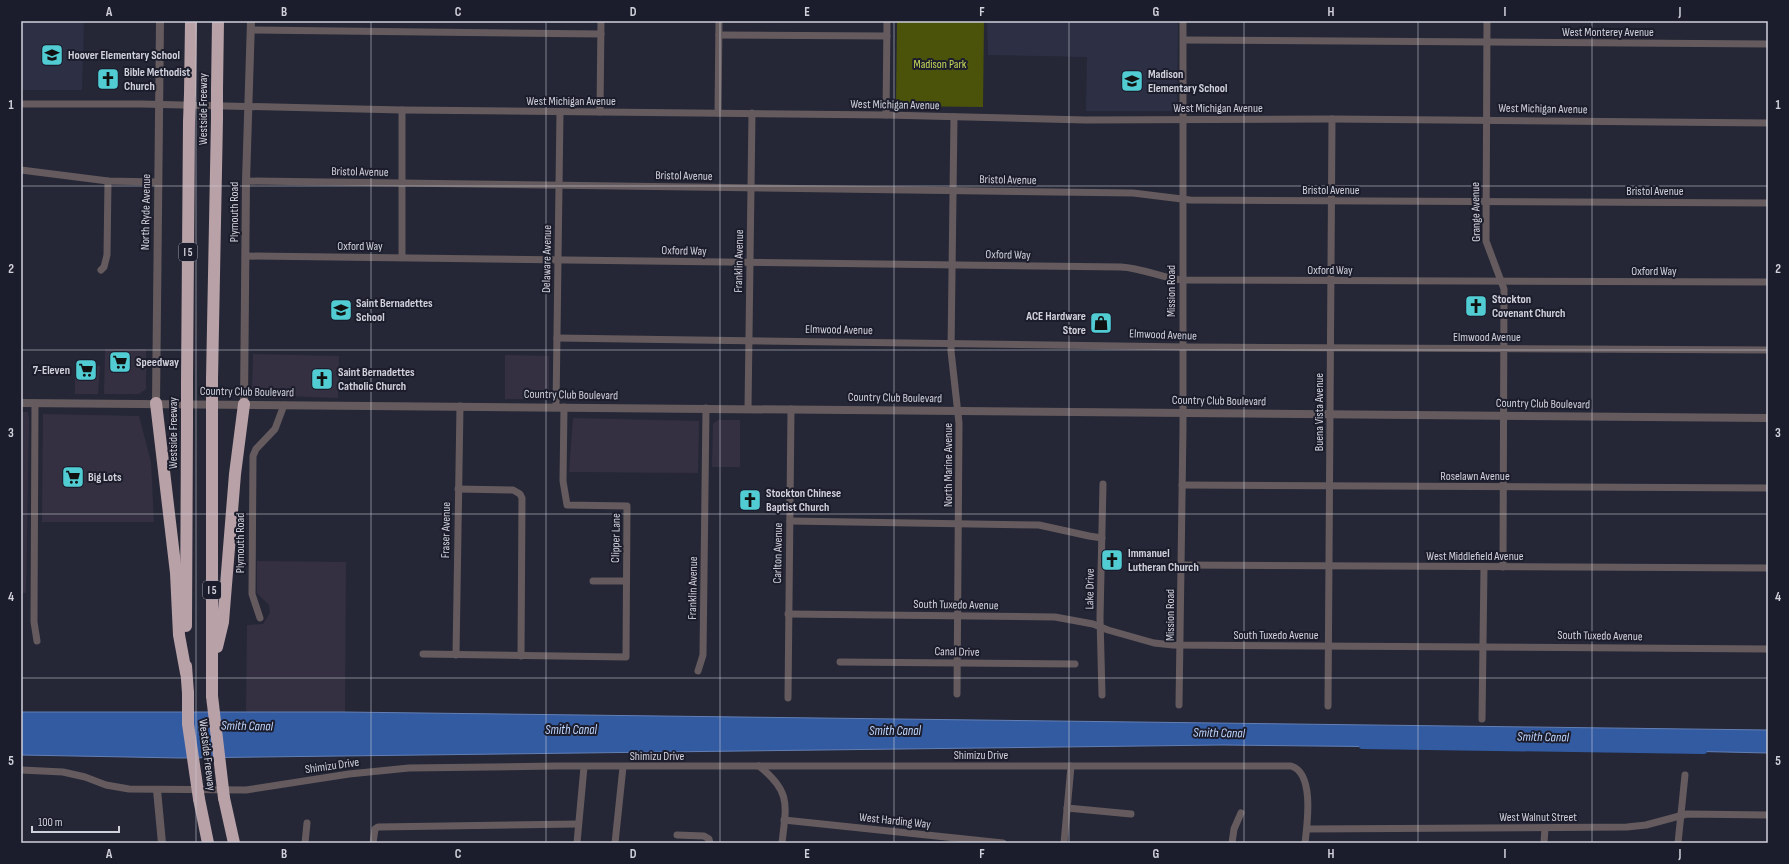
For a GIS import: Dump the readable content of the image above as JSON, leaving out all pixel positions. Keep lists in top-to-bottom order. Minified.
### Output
{"streets":{"highway":["Westside Freeway","I 5"],"street":["West Monterey Avenue","West Michigan Avenue","Bristol Avenue","North Ryde Avenue","Plymouth Road","Grange Avenue","Oxford Way","Delaware Avenue","Franklin Avenue","Mission Road","Elmwood Avenue","Country Club Boulevard","Buena Vista Avenue","North Marine Avenue","Roselawn Avenue","Fraser Avenue","Clipper Lane","Carlton Avenue","West Middlefield Avenue","Lake Drive","South Tuxedo Avenue","Canal Drive","Shimizu Drive","West Walnut Street","West Harding Way"]},"crossings":[["West Monterey Avenue","Grange Avenue"],["West Monterey Avenue","Mission Road"],["West Michigan Avenue","North Ryde Avenue"],["West Michigan Avenue","Plymouth Road"],["West Michigan Avenue","Grange Avenue"],["West Michigan Avenue","Delaware Avenue"],["West Michigan Avenue","Franklin Avenue"],["West Michigan Avenue","Mission Road"],["West Michigan Avenue","Buena Vista Avenue"],["West Michigan Avenue","North Marine Avenue"],["Bristol Avenue","Plymouth Road"],["Bristol Avenue","Grange Avenue"],["Bristol Avenue","Delaware Avenue"],["Bristol Avenue","Franklin Avenue"],["Bristol Avenue","Mission Road"],["Bristol Avenue","Buena Vista Avenue"],["Bristol Avenue","North Marine Avenue"],["North Ryde Avenue","Country Club Boulevard"],["Plymouth Road","Oxford Way"],["Plymouth Road","Country Club Boulevard"],["Grange Avenue","Oxford Way"],["Grange Avenue","Elmwood Avenue"],["Grange Avenue","Country Club Boulevard"],["Grange Avenue","Roselawn Avenue"],["Grange Avenue","West Middlefield Avenue"],["Oxford Way","Delaware Avenue"],["Oxford Way","Franklin Avenue"],["Oxford Way","Mission Road"],["Oxford Way","Buena Vista Avenue"],["Oxford Way","North Marine Avenue"],["Delaware Avenue","Elmwood Avenue"],["Delaware Avenue","Country Club Boulevard"],["Delaware Avenue","Clipper Lane"],["Franklin Avenue","Elmwood Avenue"],["Franklin Avenue","Country Club Boulevard"],["Mission Road","Elmwood Avenue"],["Mission Road","Country Club Boulevard"],["Mission Road","Roselawn Avenue"],["Mission Road","West Middlefield Avenue"],["Mission Road","South Tuxedo Avenue"],["Elmwood Avenue","Buena Vista Avenue"],["Elmwood Avenue","North Marine Avenue"],["Country Club Boulevard","Buena Vista Avenue"],["Country Club Boulevard","North Marine Avenue"],["Country Club Boulevard","Fraser Avenue"],["Country Club Boulevard","Clipper Lane"],["Country Club Boulevard","Carlton Avenue"],["Buena Vista Avenue","Roselawn Avenue"],["Buena Vista Avenue","West Middlefield Avenue"],["Buena Vista Avenue","South Tuxedo Avenue"],["North Marine Avenue","South Tuxedo Avenue"],["North Marine Avenue","Canal Drive"],["Carlton Avenue","South Tuxedo Avenue"],["Lake Drive","South Tuxedo Avenue"],["Shimizu Drive","West Walnut Street"]],"water":["Smith Canal"],"parks":["Madison Park"],"places":{"school or university":["Hoover Elementary School","Madison Elementary School","Saint Bernadettes School"],"church":["Bible Methodist Church","Stockton Covenant Church","Saint Bernadettes Catholic Church","Stockton Chinese Baptist Church","Immanuel Lutheran Church"],"shop":["ACE Hardware Store"],"supermarket":["Speedway","7-Eleven","Big Lots"]},"scale_bar":"100 m","grid":{"columns":["A","B","C","D","E","F","G","H","I","J"],"rows":["1","2","3","4","5"]}}
